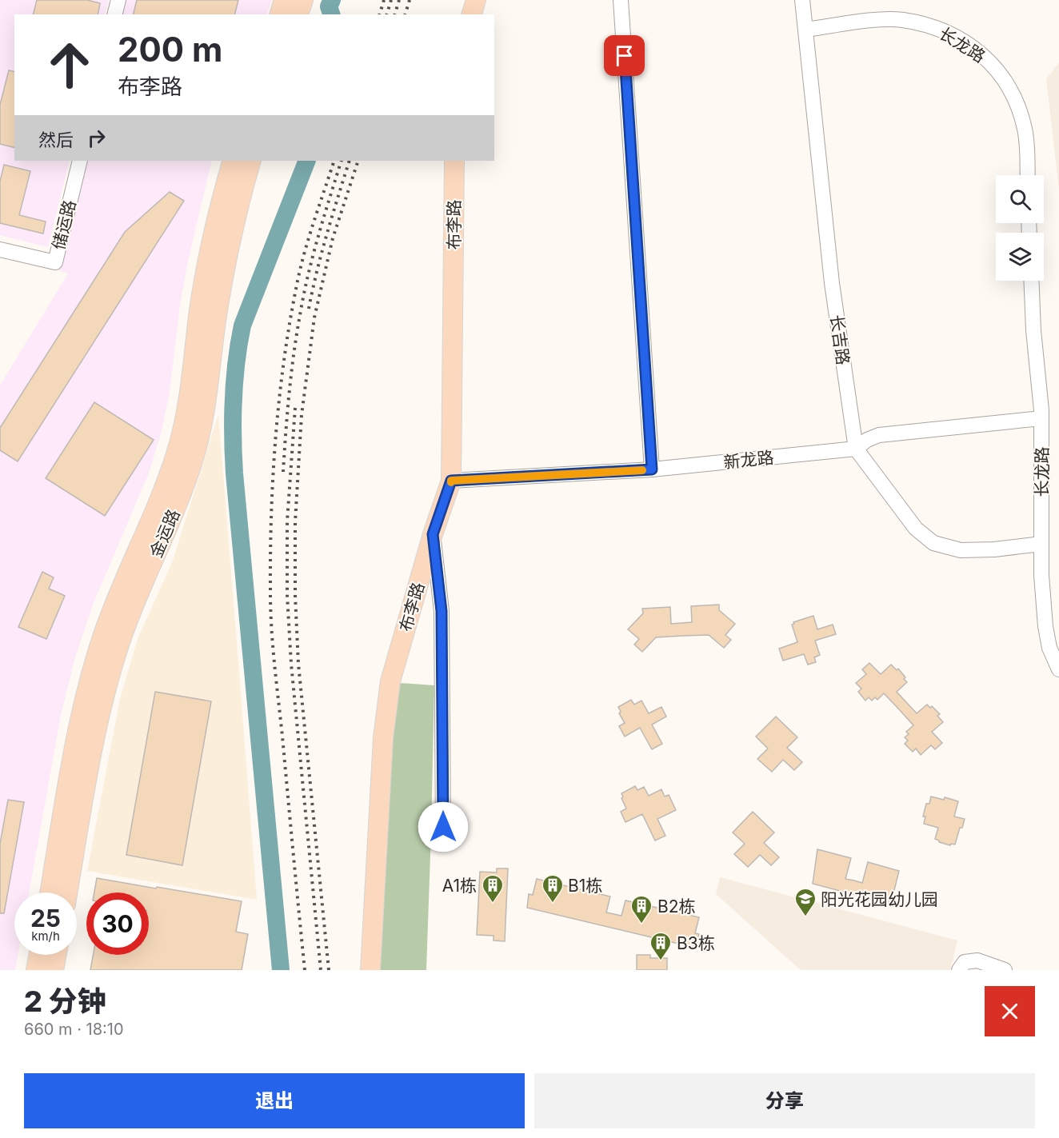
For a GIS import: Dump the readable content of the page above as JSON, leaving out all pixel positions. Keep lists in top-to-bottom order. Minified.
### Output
{"streets":{"main road":["布李路","金运路"],"street":["长龙路","储运路","长吉路","新龙路"]},"crossings":[["长龙路","长吉路"],["长龙路","新龙路"],["布李路","新龙路"],["长吉路","新龙路"]],"places":{"building":["A1栋","B1栋","B2栋","B3栋"],"school or university":["阳光花园幼儿园"]},"page":{"turn":["200 m","布李路"],"then":"然后","speed":"25 km/h","limit":"30","heading":["2 分钟","660 m · 18:10"],"buttons":["退出","分享"]}}
